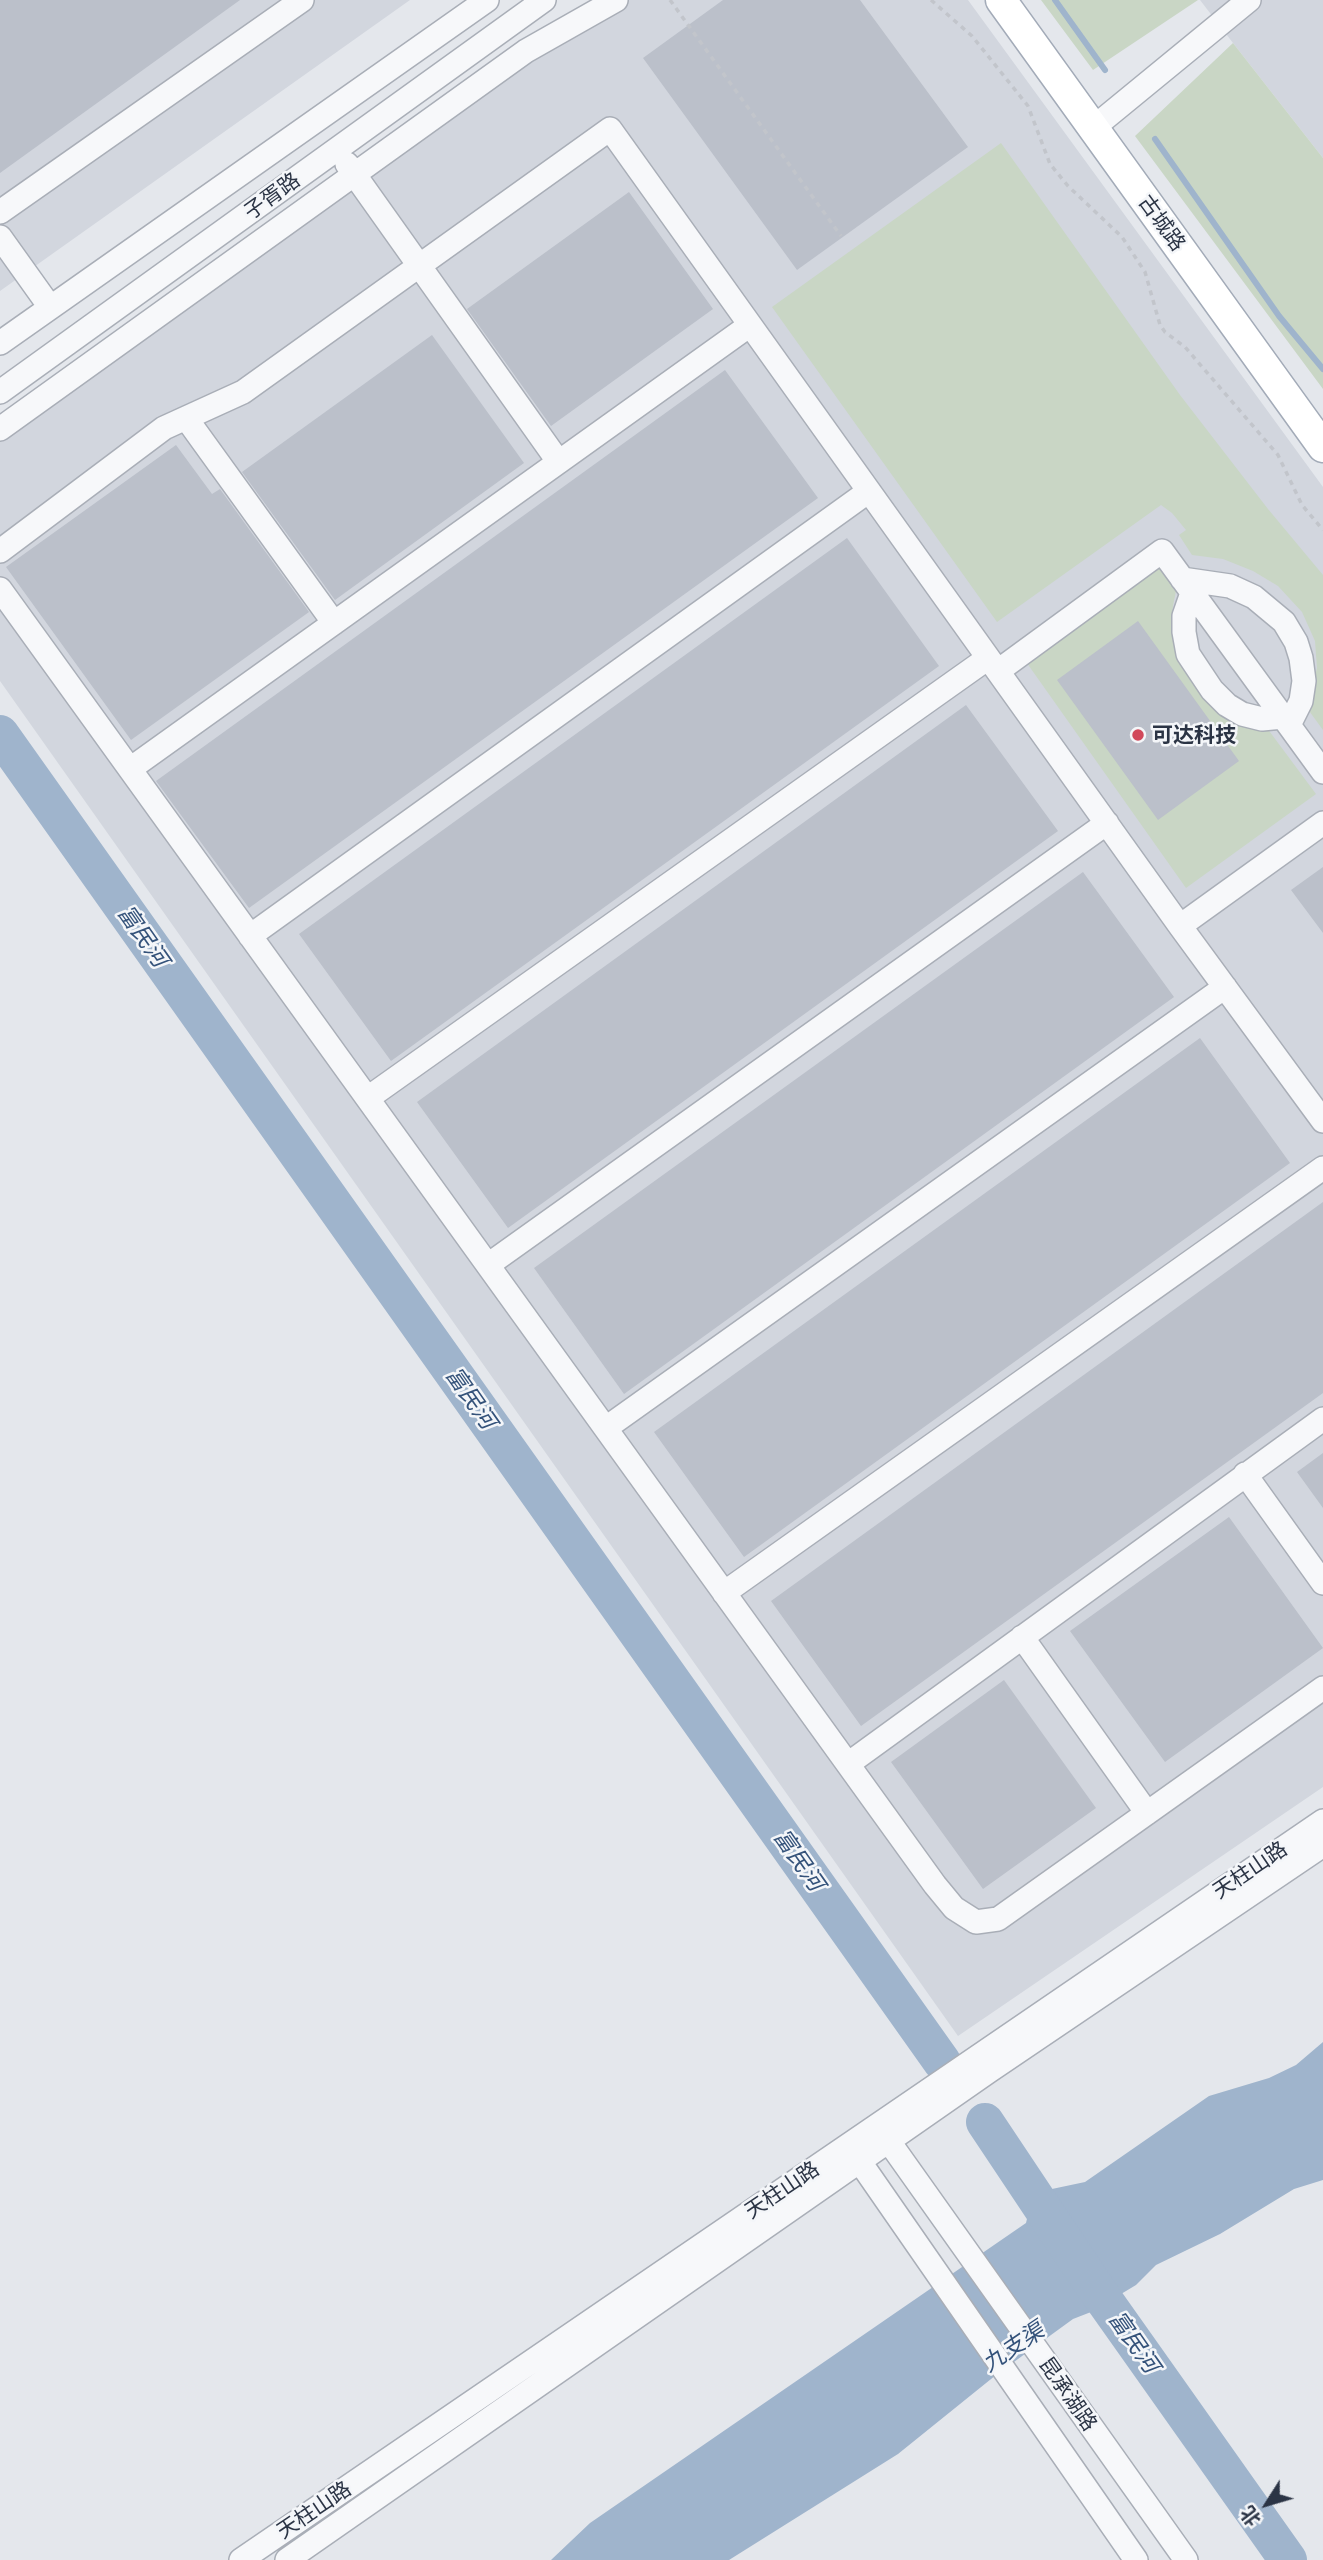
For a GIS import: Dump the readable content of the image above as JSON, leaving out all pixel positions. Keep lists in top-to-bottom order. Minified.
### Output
{"streets":{"main road":["古城路"],"street":["子胥路","天柱山路","昆承湖路"]},"crossings":[["天柱山路","昆承湖路"]],"water":["富民河","九支渠"],"places":["可达科技"],"north":"bottom left"}
